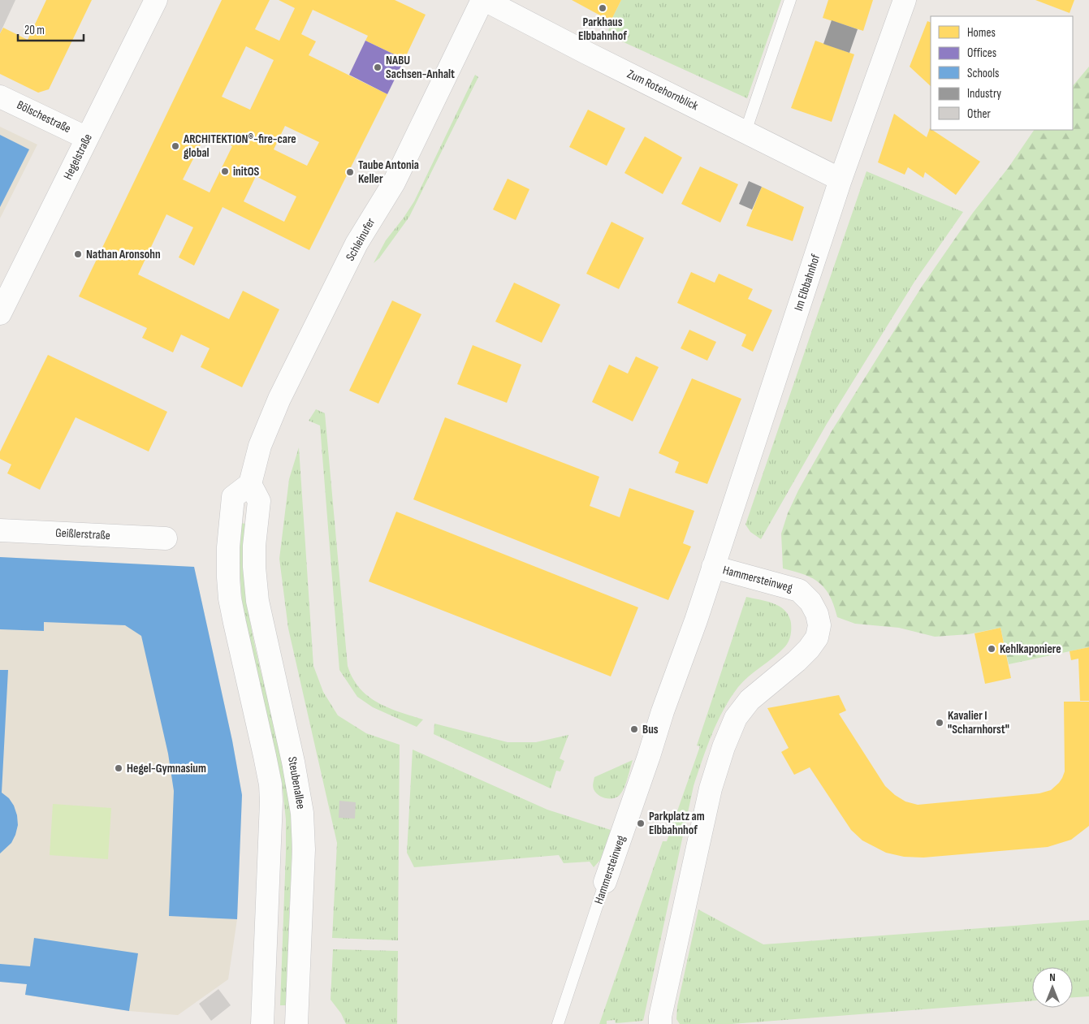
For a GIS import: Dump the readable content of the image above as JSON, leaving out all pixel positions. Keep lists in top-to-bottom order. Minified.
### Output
{"streets":{"street":["Zum Rotehornblick","Bölschestraße","Hegelstraße","Schleinufer","Im Elbbahnhof","Geißlerstraße","Hammersteinweg","Steubenallee"]},"crossings":[["Zum Rotehornblick","Schleinufer"],["Zum Rotehornblick","Im Elbbahnhof"],["Bölschestraße","Hegelstraße"],["Schleinufer","Steubenallee"],["Im Elbbahnhof","Hammersteinweg"]],"places":["Parkhaus Elbbahnhof","NABU Sachsen-Anhalt","ARCHITEKTION®-fire-care global","initOS","Taube Antonia Keller","Nathan Aronsohn","Kehlkaponiere","Kavalier I \"Scharnhorst\"","Bus","Hegel-Gymnasium","Parkplatz am Elbbahnhof"],"legend":["Homes","Offices","Schools","Industry","Other"],"scale_bar":"20 m","north":"top"}
